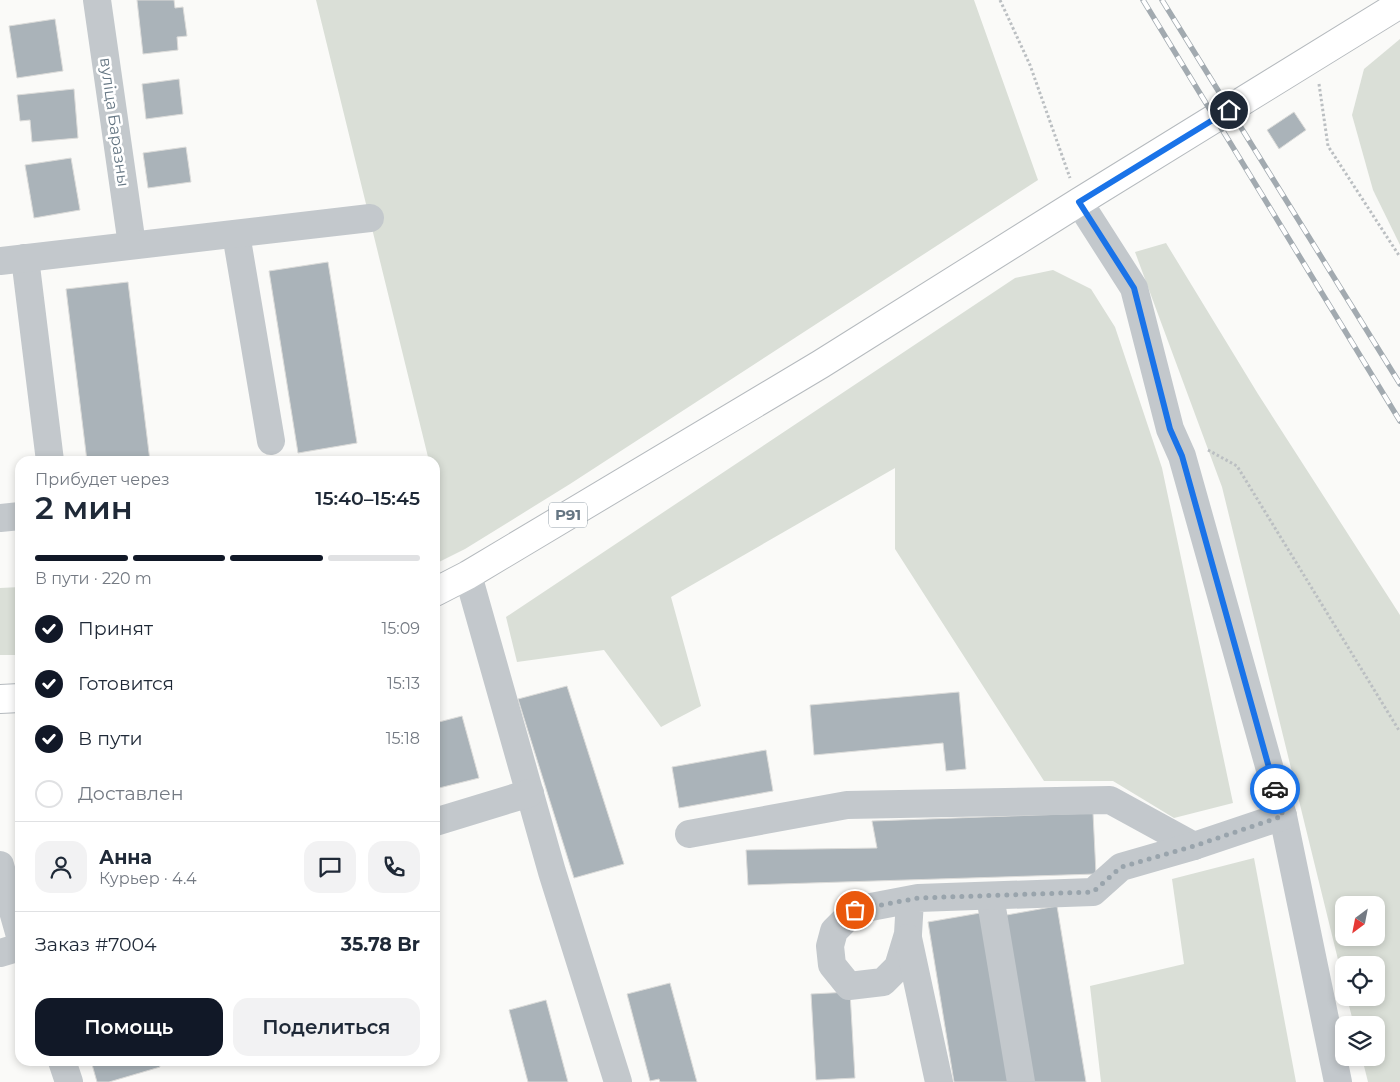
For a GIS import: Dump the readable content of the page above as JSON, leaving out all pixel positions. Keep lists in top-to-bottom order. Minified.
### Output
{"streets":{"main road":["Р91"],"street":["вуліца Баразны"]},"north":"bottom left","page":{"heading":["2 мин","Прибудет через","15:40–15:45"],"panel":["Анна","Курьер · 4.4","Заказ #7004","35.78 Br"],"bar":"В пути · 220 m","list":[["Принят","15:09"],["Готовится","15:13"],["В пути","15:18"],"Доставлен"],"buttons":["Помощь","Поделиться"]}}
